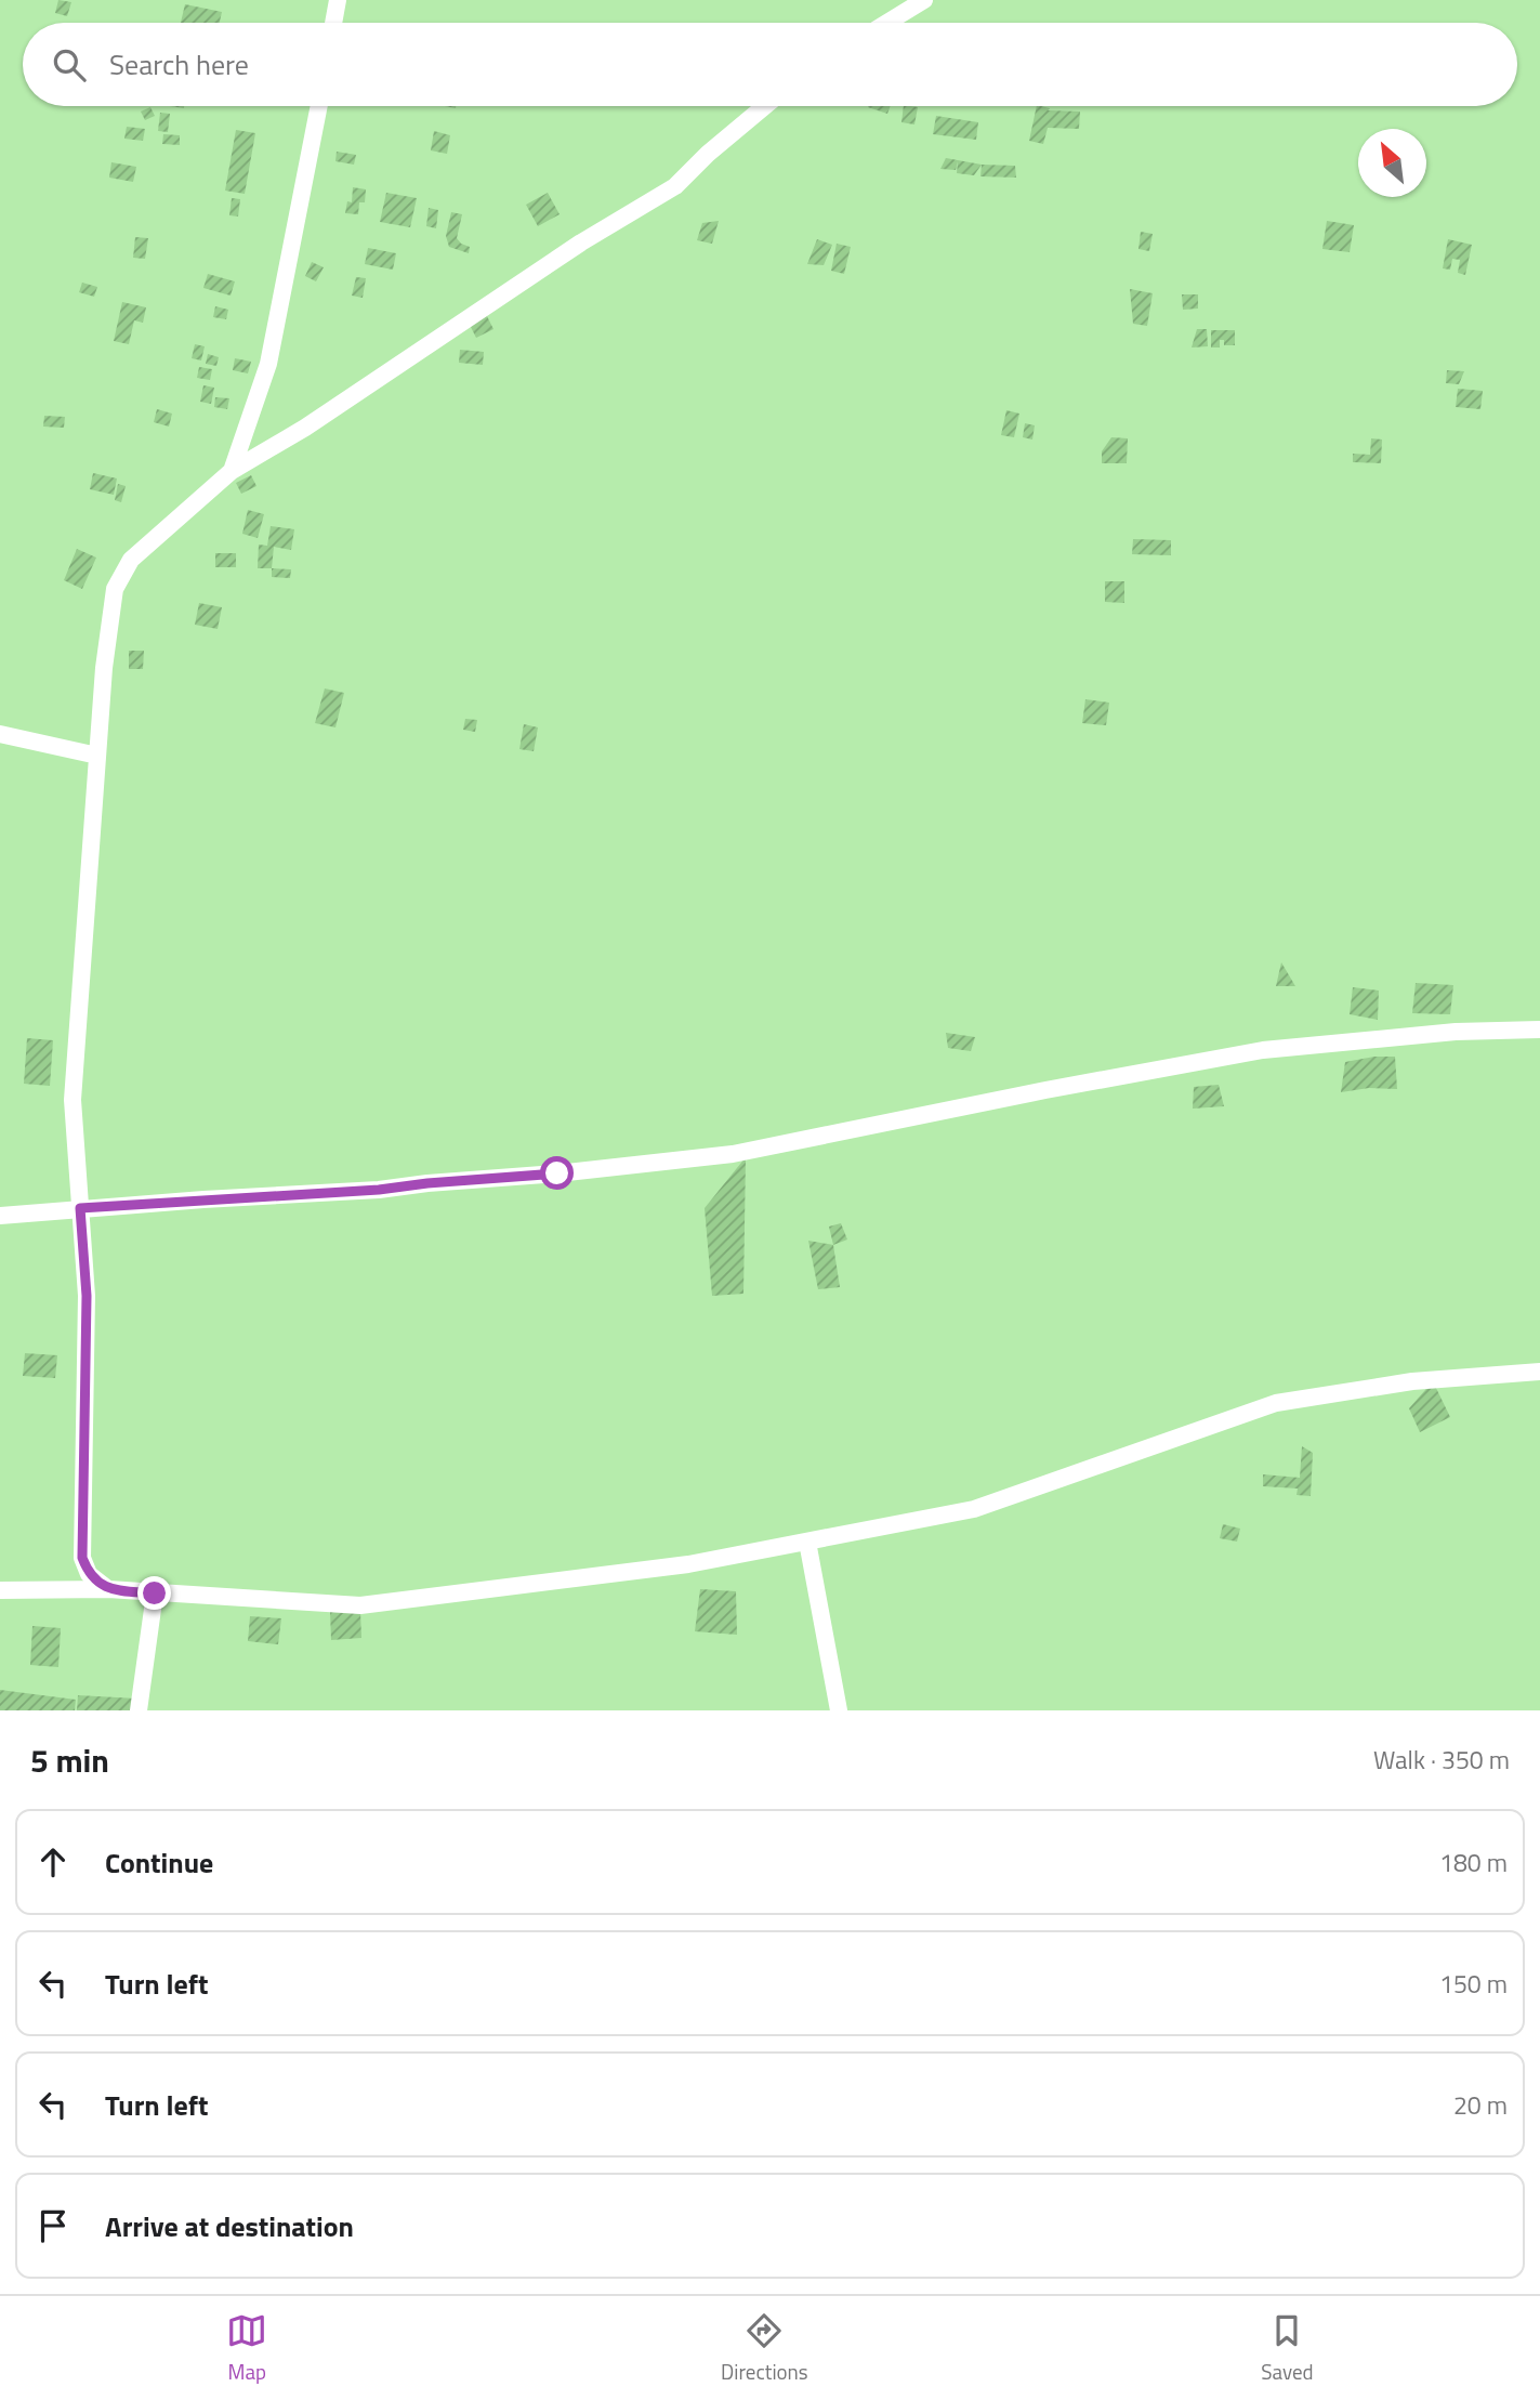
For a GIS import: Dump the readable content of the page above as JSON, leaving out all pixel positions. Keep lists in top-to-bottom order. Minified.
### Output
{"north":"top left","page":{"search":"Search here","heading":["5 min","Walk · 350 m"],"list":[["Continue","180 m"],["Turn left","150 m"],["Turn left","20 m"],"Arrive at destination"],"nav":["Map","Directions","Saved"]}}
